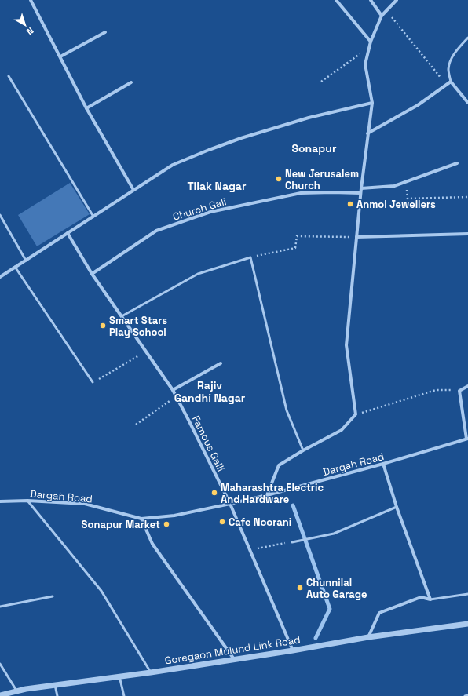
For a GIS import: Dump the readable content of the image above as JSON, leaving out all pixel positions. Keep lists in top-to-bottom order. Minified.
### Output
{"streets":{"street":["Church Gali","Famous Galli","Dargah Road","Goregaon Mulund Link Road"]},"crossings":[["Church Gali","Famous Galli"],["Famous Galli","Dargah Road"],["Famous Galli","Goregaon Mulund Link Road"]],"districts":["Sonapur","Tilak Nagar","Rajiv Gandhi Nagar"],"places":["New Jerusalem Church","Anmol Jewellers","Smart Stars Play School","Maharashtra Electric And Hardware","Cafe Noorani","Sonapur Market","Chunnilal Auto Garage"],"north":"bottom right"}
